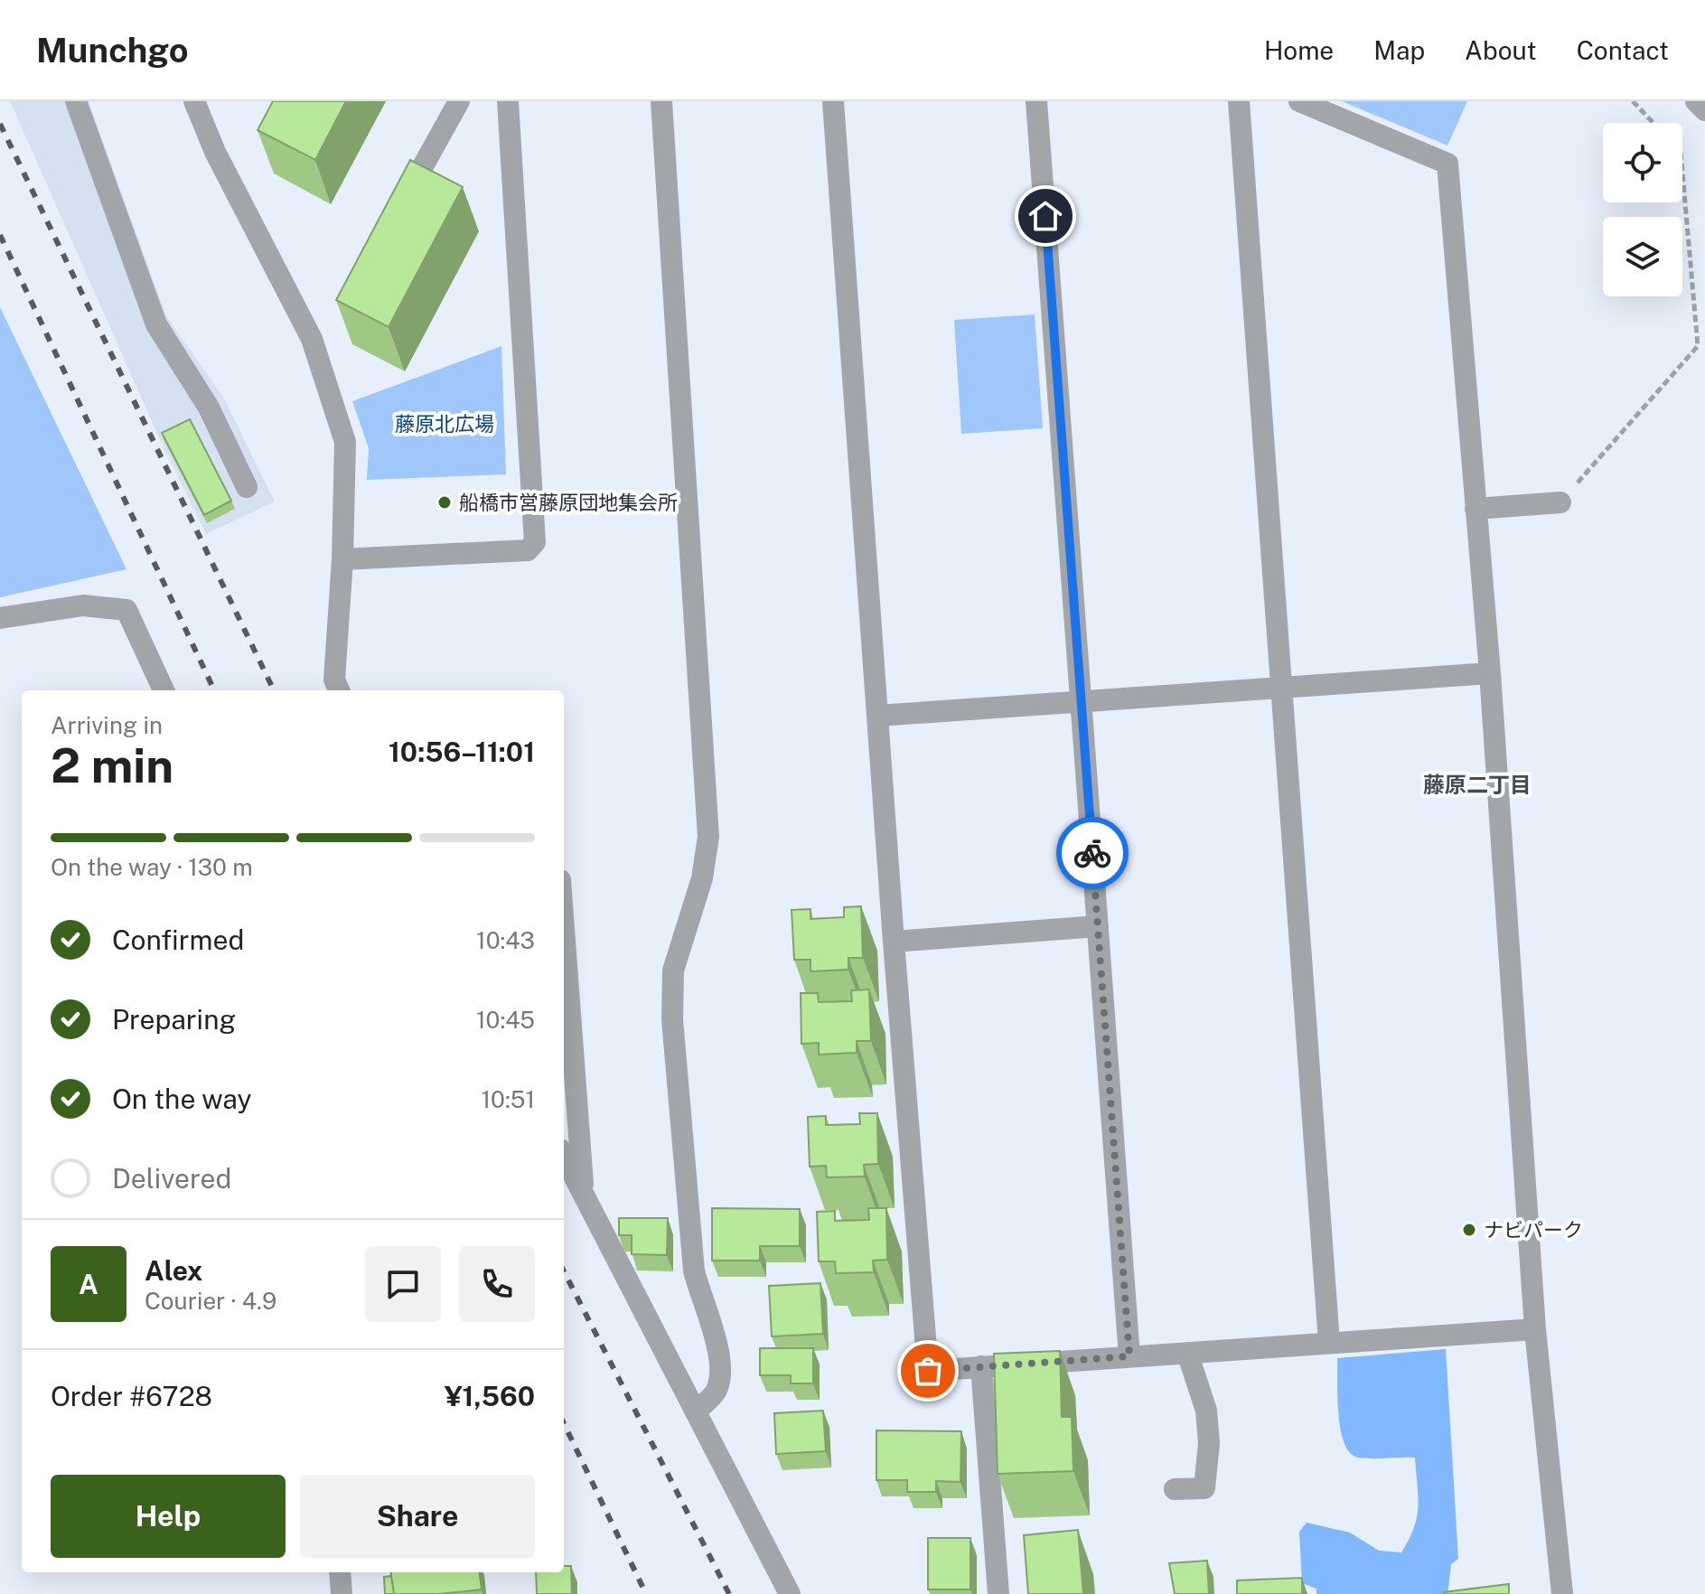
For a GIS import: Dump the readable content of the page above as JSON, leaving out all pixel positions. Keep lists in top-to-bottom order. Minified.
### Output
{"districts":["藤原二丁目"],"parks":["藤原北広場"],"places":["船橋市営藤原団地集会所","ナビパーク"],"page":{"header":"Munchgo","nav":["Home","Map","About","Contact"],"heading":["2 min","Arriving in","10:56–11:01"],"panel":["Alex","Courier · 4.9","Order #6728","¥1,560"],"bar":"On the way · 130 m","list":[["Confirmed","10:43"],["Preparing","10:45"],["On the way","10:51"],"Delivered"],"round":"A","buttons":["Help","Share"]}}
